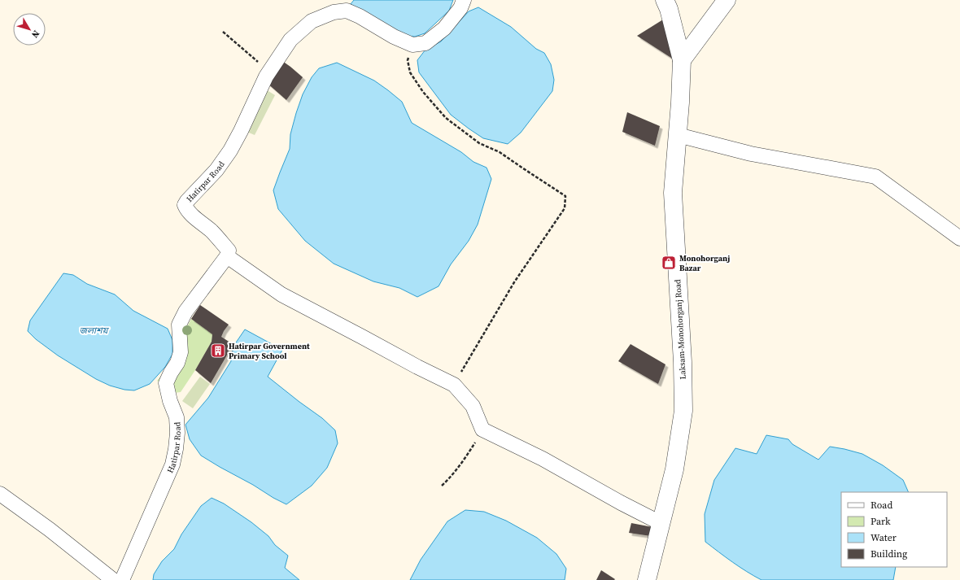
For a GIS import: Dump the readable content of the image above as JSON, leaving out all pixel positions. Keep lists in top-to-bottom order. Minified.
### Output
{"streets":{"street":["Hatirpar Road","Laksam-Monohorganj Road"]},"water":["জলাশয়"],"places":{"shop":["Monohorganj Bazar"],"building":["Hatirpar Government Primary School"]},"legend":["Road","Park","Water","Building"],"north":"bottom right"}
